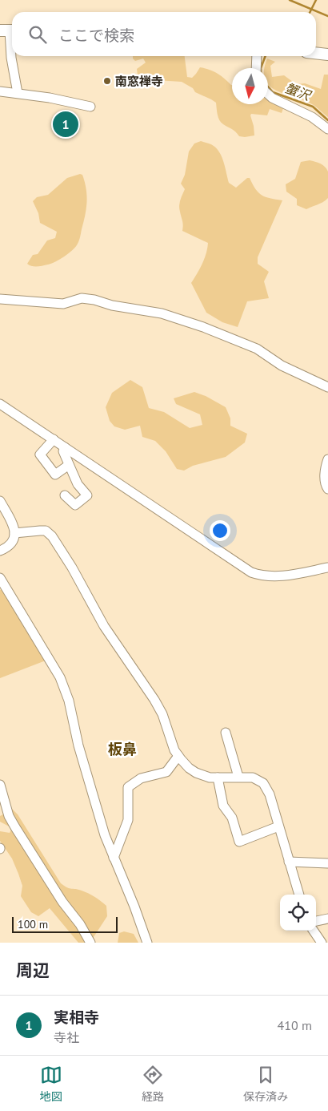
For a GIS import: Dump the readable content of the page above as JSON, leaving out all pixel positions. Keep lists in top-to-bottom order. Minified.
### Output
{"districts":["板鼻"],"water":["蟹沢"],"places":["南窓禅寺"],"scale_bar":"100 m","north":"bottom","page":{"search":"ここで検索","pins":"1","scale":"100 m","heading":"周辺","list":[{"mark":"1","name":"実相寺","note":"寺社","value":"410 m"}],"nav":["地図","経路","保存済み"]}}
